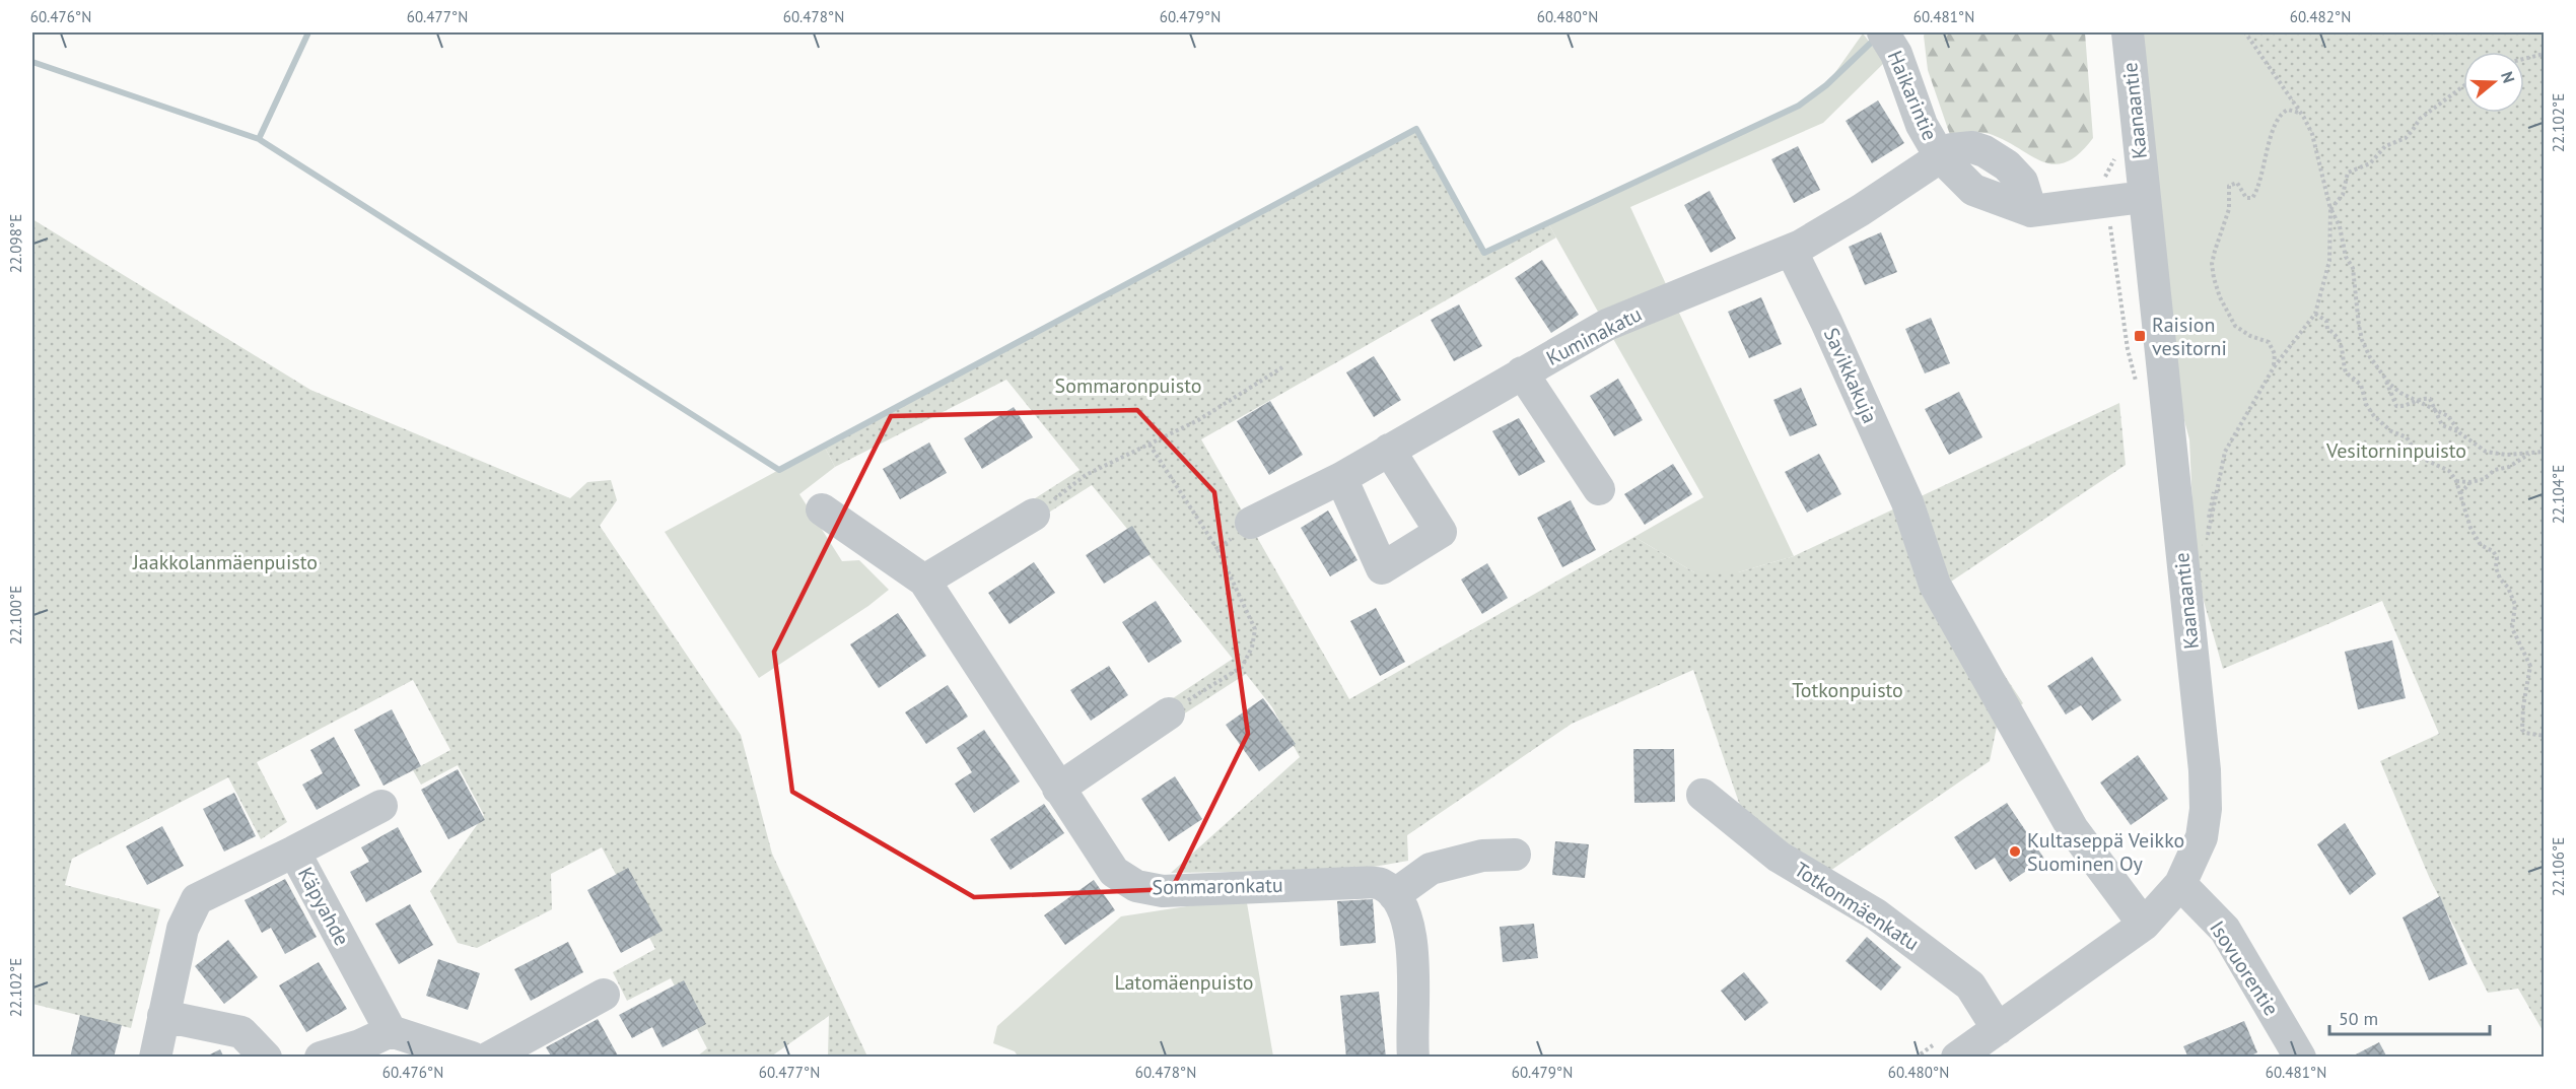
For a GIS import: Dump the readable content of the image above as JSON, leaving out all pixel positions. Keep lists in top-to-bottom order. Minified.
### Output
{"streets":{"street":["Haikarintie","Kaanaantie","Kuminakatu","Savikkakuja","Sommaronkatu","Käpyahde","Totkonmäenkatu","Isovuorentie"]},"crossings":[["Haikarintie","Kaanaantie"],["Haikarintie","Kuminakatu"],["Kaanaantie","Savikkakuja"],["Kaanaantie","Totkonmäenkatu"],["Kaanaantie","Isovuorentie"],["Kuminakatu","Savikkakuja"]],"parks":["Sommaronpuisto","Vesitorninpuisto","Jaakkolanmäenpuisto","Totkonpuisto","Latomäenpuisto"],"places":{"transit":["Raision vesitorni"],"other":["Kultaseppä Veikko Suominen Oy"]},"scale_bar":"50 m","north":"right","coordinates":["60.476°N","60.477°N","60.478°N","60.479°N","60.480°N","60.481°N","60.482°N","22.102°E","22.098°E","22.104°E","22.100°E","22.106°E"]}
